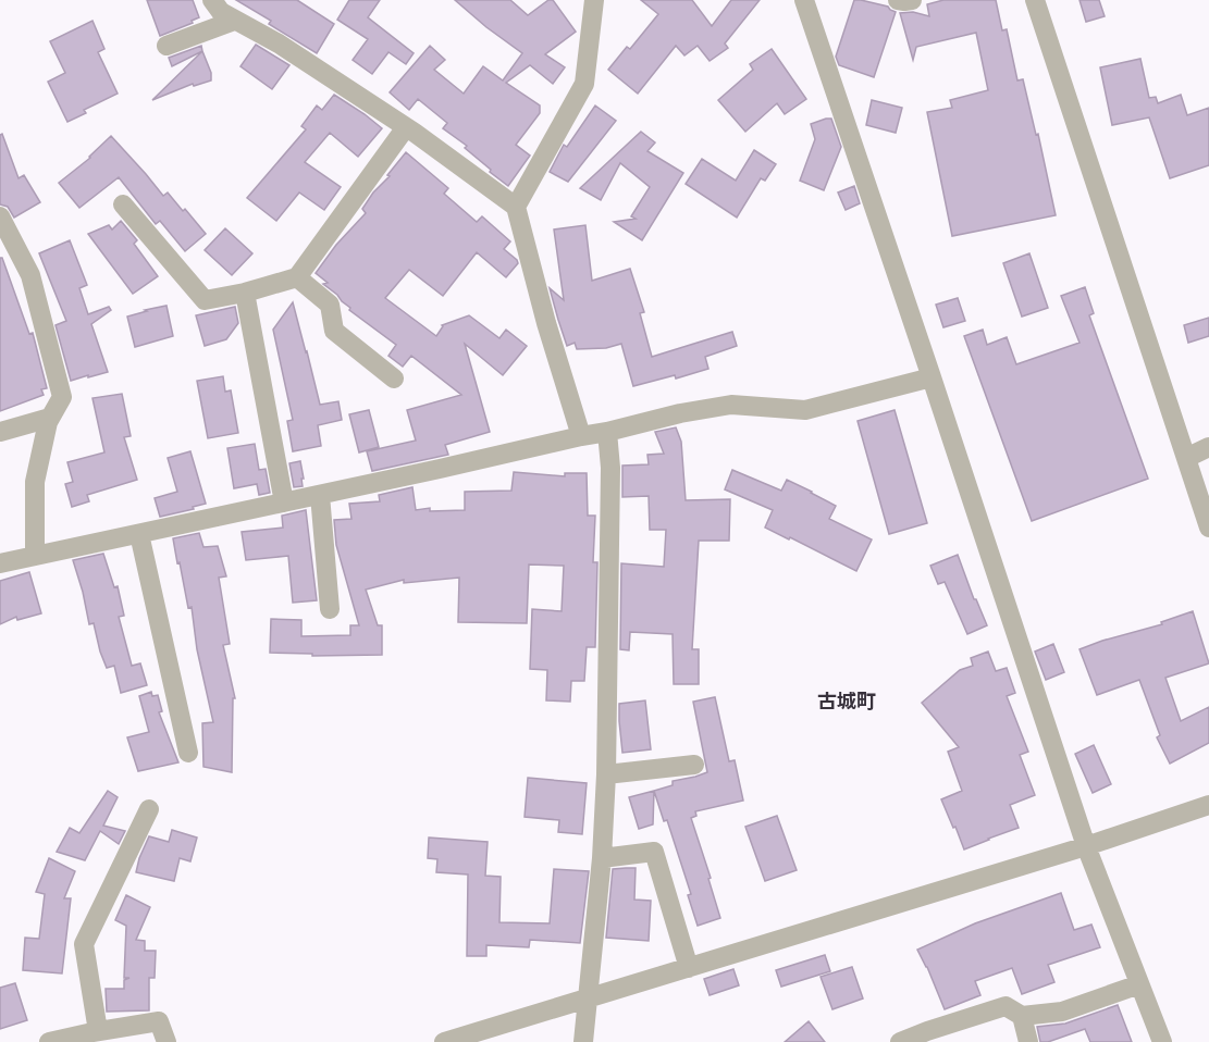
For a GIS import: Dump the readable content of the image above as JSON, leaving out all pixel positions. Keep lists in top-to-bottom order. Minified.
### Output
{"districts":["古城町"]}
